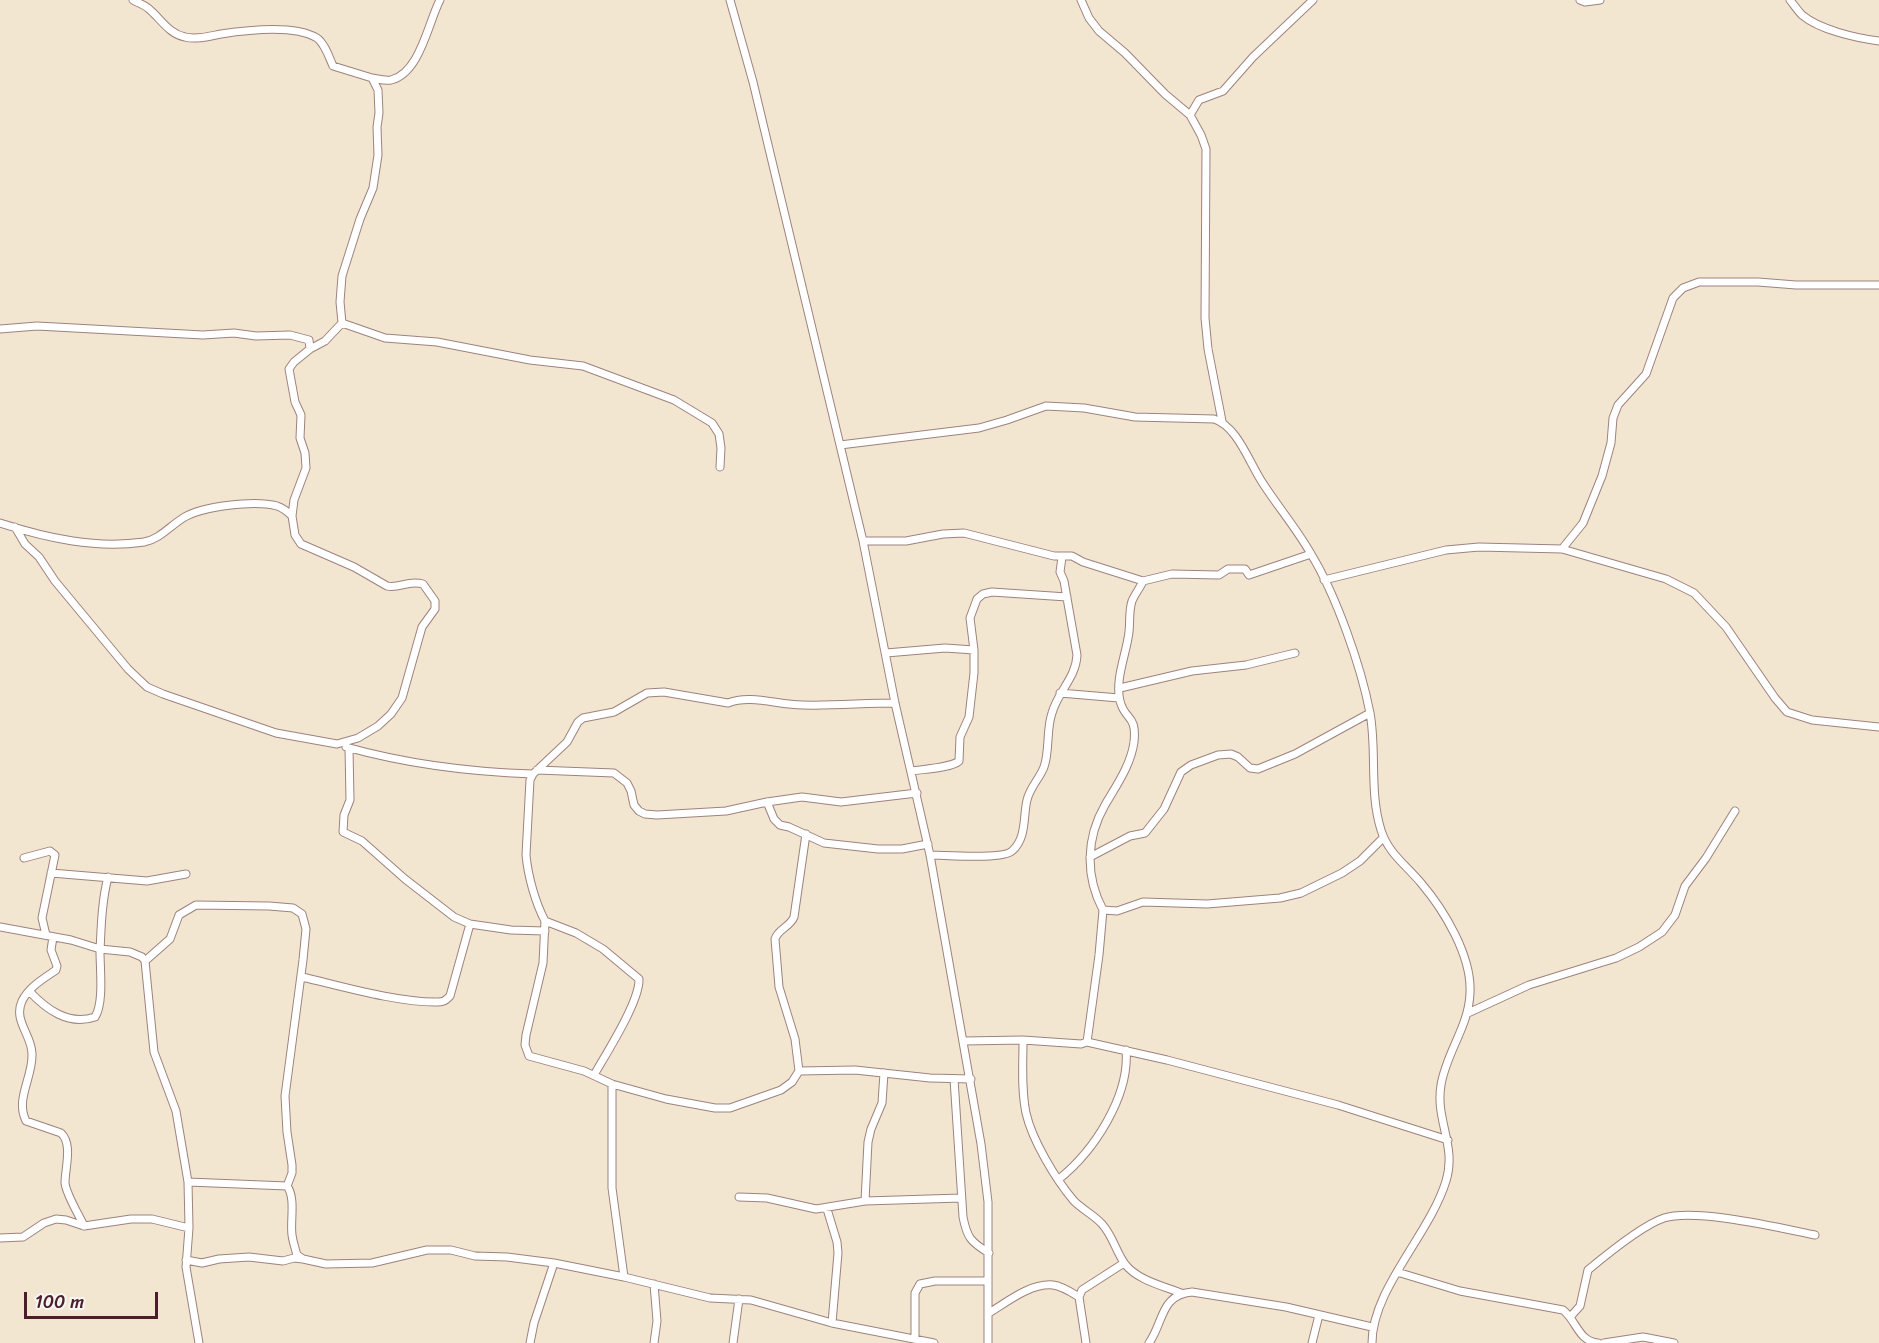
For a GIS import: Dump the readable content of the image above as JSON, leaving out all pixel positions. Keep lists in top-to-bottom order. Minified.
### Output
{"scale_bar":"100 m"}
